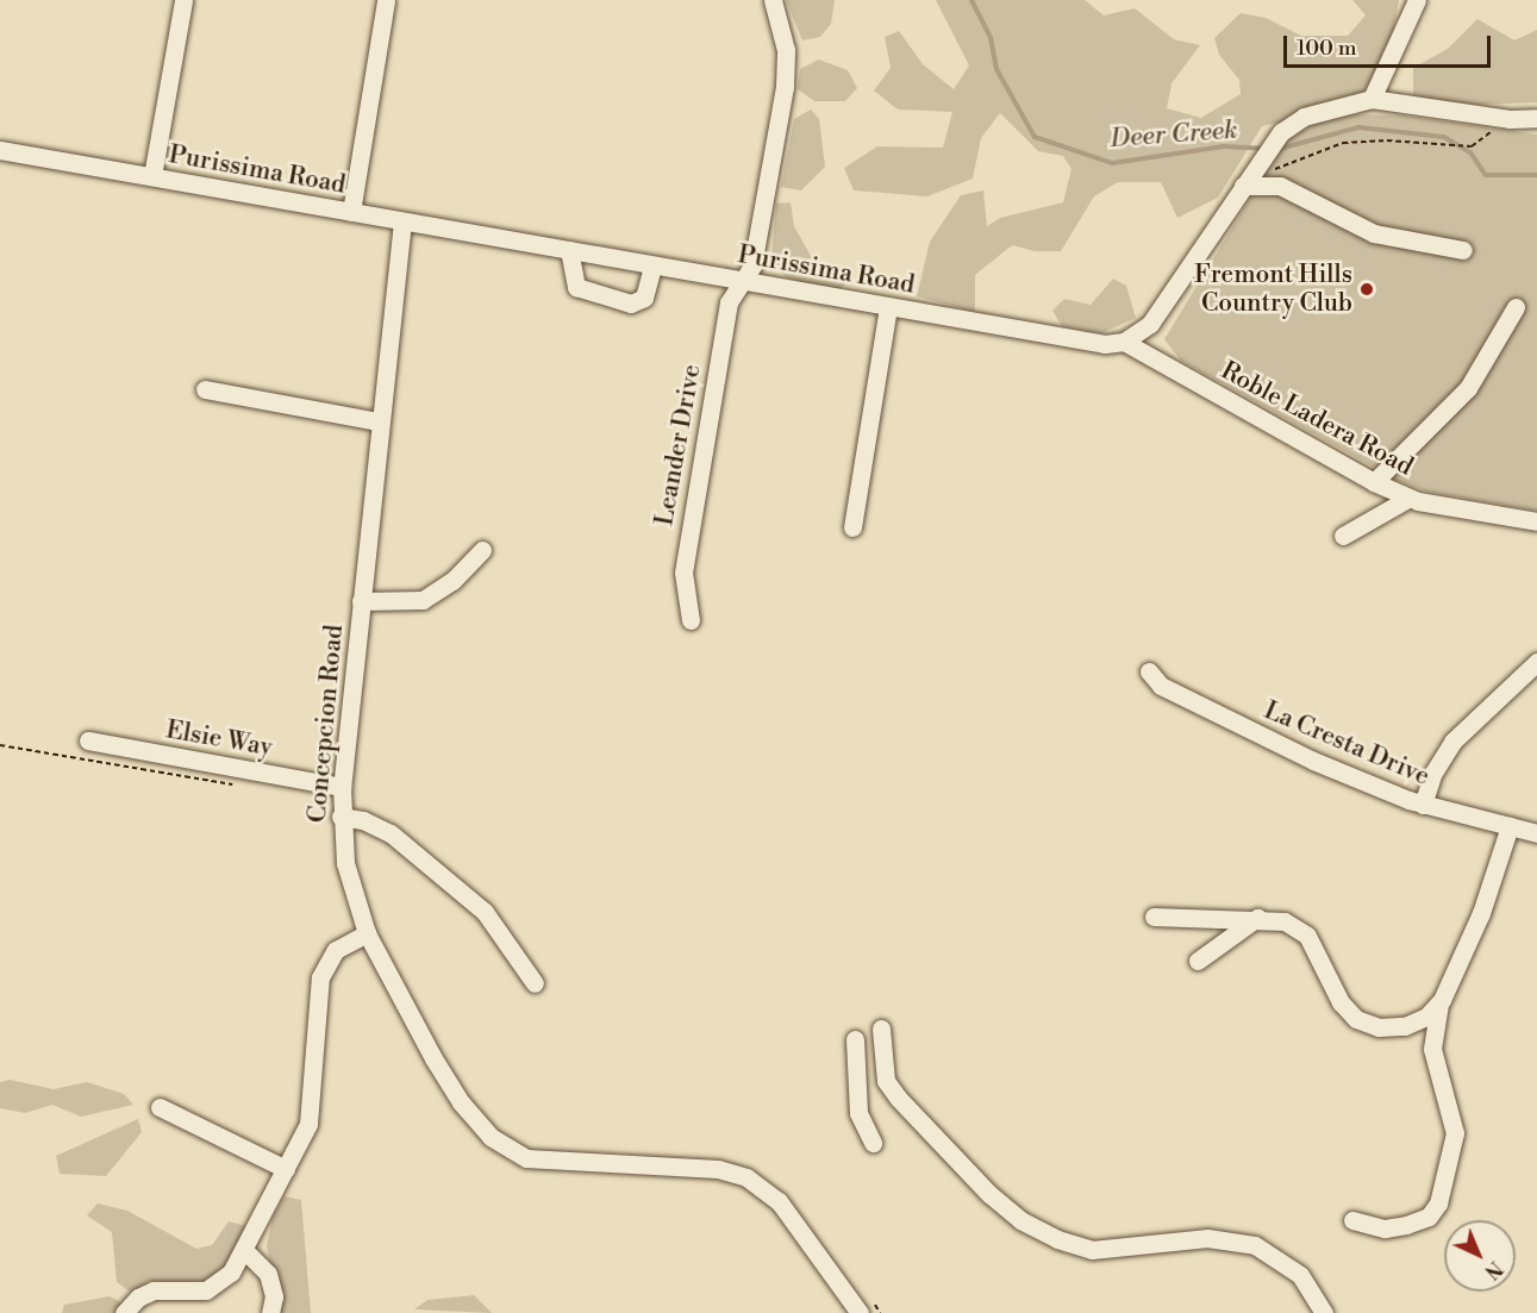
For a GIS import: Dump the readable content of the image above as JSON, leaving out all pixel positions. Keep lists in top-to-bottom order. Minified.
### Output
{"streets":{"street":["Purissima Road","Roble Ladera Road","Leander Drive","Concepcion Road","Elsie Way","La Cresta Drive"]},"crossings":[["Purissima Road","Roble Ladera Road"],["Purissima Road","Leander Drive"],["Purissima Road","Concepcion Road"],["Concepcion Road","Elsie Way"]],"water":["Deer Creek"],"places":["Fremont Hills Country Club"],"scale_bar":"100 m","north":"bottom right"}
